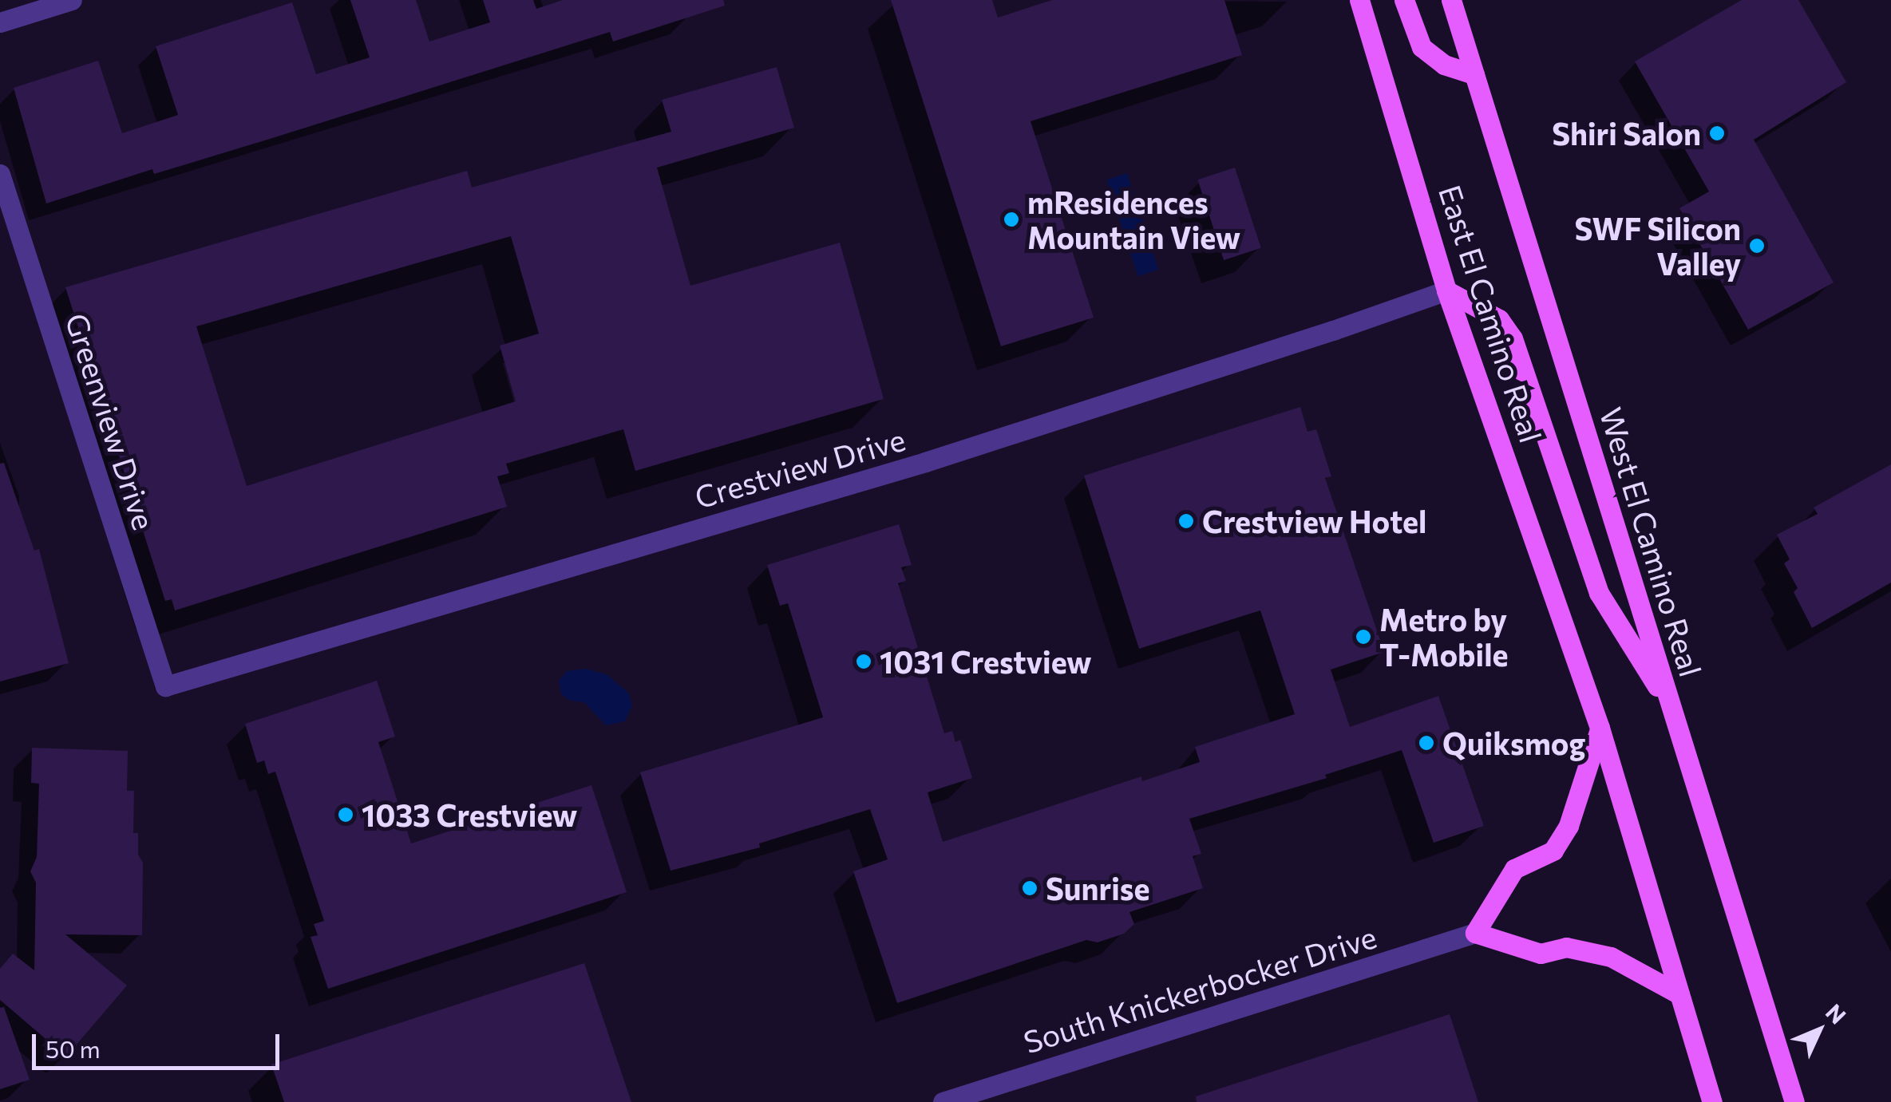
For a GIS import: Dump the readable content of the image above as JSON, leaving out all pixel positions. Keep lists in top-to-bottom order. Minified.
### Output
{"streets":{"main road":["East El Camino Real","West El Camino Real"],"street":["Greenview Drive","Crestview Drive","South Knickerbocker Drive"]},"crossings":[["East El Camino Real","Crestview Drive"],["Greenview Drive","Crestview Drive"]],"places":["Shiri Salon","mResidences Mountain View","SWF Silicon Valley","Crestview Hotel","Metro by T-Mobile","1031 Crestview","Quiksmog","1033 Crestview","Sunrise"],"scale_bar":"50 m","north":"top right"}
